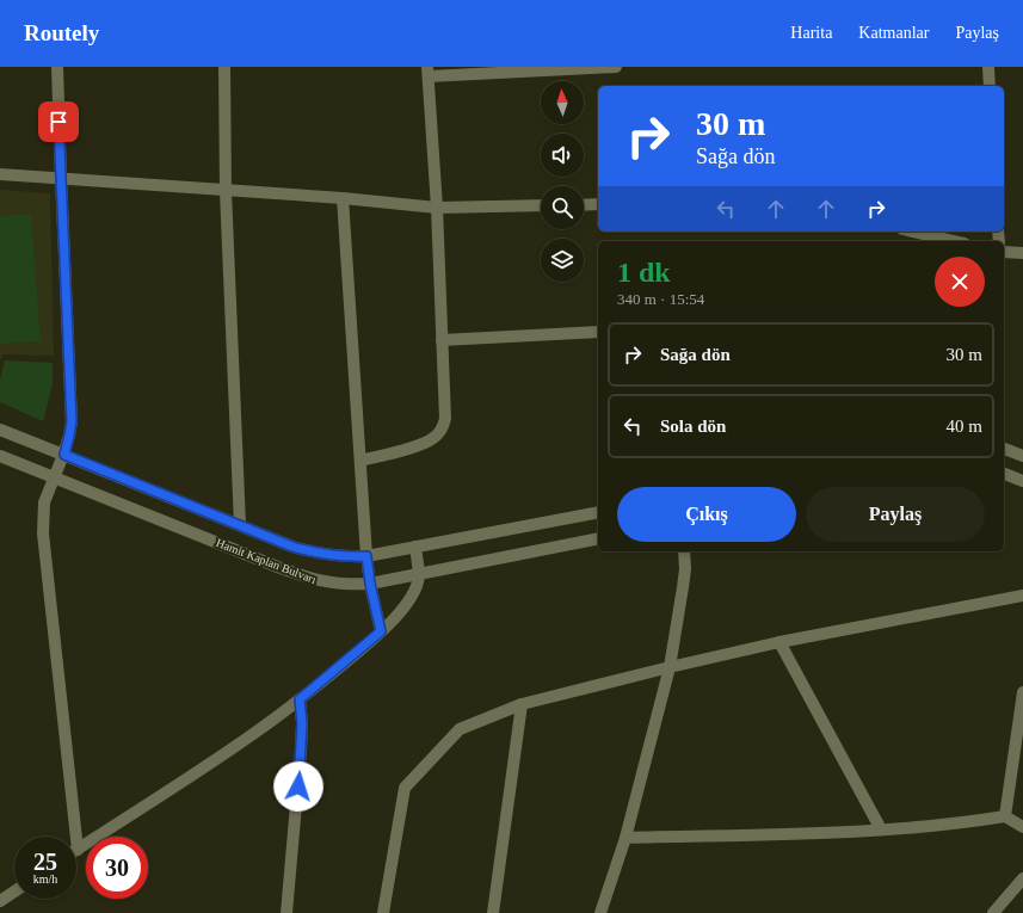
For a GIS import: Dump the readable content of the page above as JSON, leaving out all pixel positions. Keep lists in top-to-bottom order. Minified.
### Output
{"streets":{"street":["Hamit Kaplan Bulvarı"]},"north":"top","page":{"header":"Routely","nav":["Harita","Katmanlar","Paylaş"],"turn":["30 m","Sağa dön"],"heading":["1 dk","340 m · 15:54"],"list":[{"name":"Sağa dön","value":"30 m"},{"name":"Sola dön","value":"40 m"}],"buttons":["Çıkış","Paylaş"],"speed":"25 km/h","limit":"30"}}
